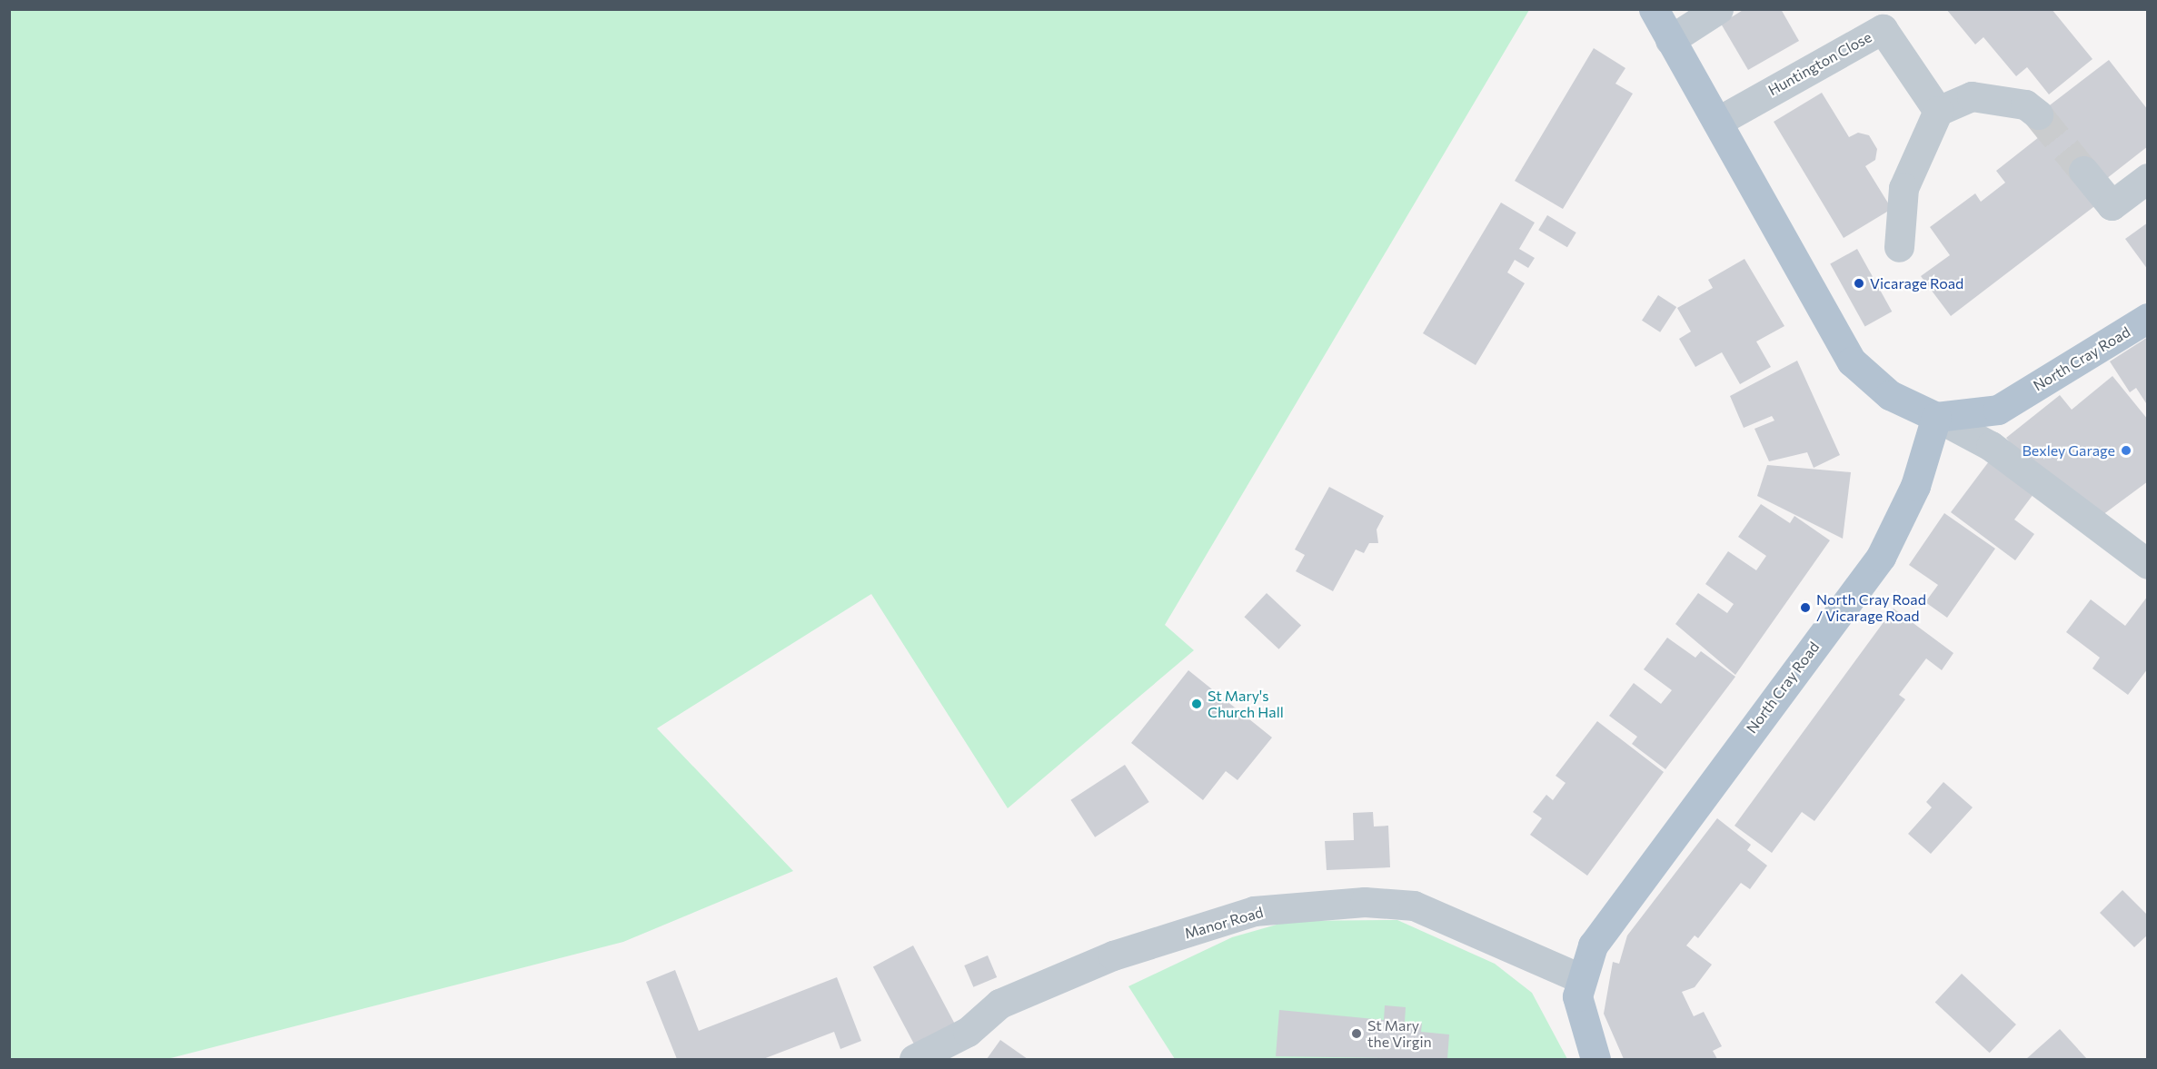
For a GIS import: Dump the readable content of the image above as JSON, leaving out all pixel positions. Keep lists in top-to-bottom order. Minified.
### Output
{"streets":{"main road":["North Cray Road"],"street":["Huntington Close","Manor Road"]},"crossings":[["North Cray Road","Manor Road"]],"places":["Vicarage Road","Bexley Garage","North Cray Road / Vicarage Road","St Mary's Church Hall","St Mary the Virgin"]}
